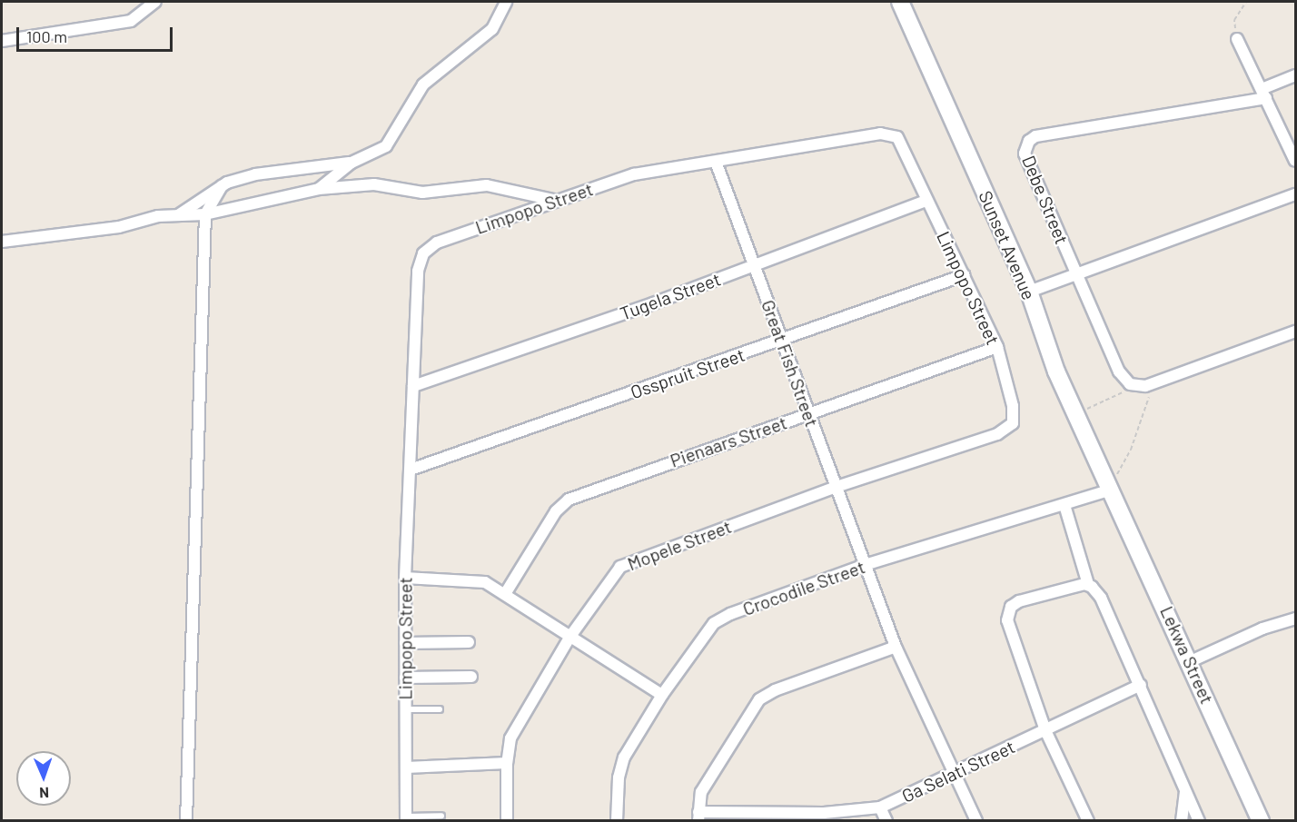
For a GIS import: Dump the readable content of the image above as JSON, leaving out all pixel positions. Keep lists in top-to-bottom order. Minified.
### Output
{"streets":{"street":["Debe Street","Limpopo Street","Sunset Avenue","Tugela Street","Great Fish Street","Osspruit Street","Pienaars Street","Mopele Street","Crocodile Street","Lekwa Street","Ga Selati Street"]},"crossings":[["Limpopo Street","Tugela Street"],["Limpopo Street","Great Fish Street"],["Limpopo Street","Osspruit Street"],["Limpopo Street","Pienaars Street"],["Limpopo Street","Mopele Street"],["Sunset Avenue","Crocodile Street"],["Sunset Avenue","Lekwa Street"],["Tugela Street","Great Fish Street"],["Great Fish Street","Osspruit Street"],["Great Fish Street","Pienaars Street"],["Great Fish Street","Mopele Street"],["Great Fish Street","Crocodile Street"],["Great Fish Street","Ga Selati Street"],["Crocodile Street","Lekwa Street"]],"scale_bar":"100 m","north":"bottom"}
